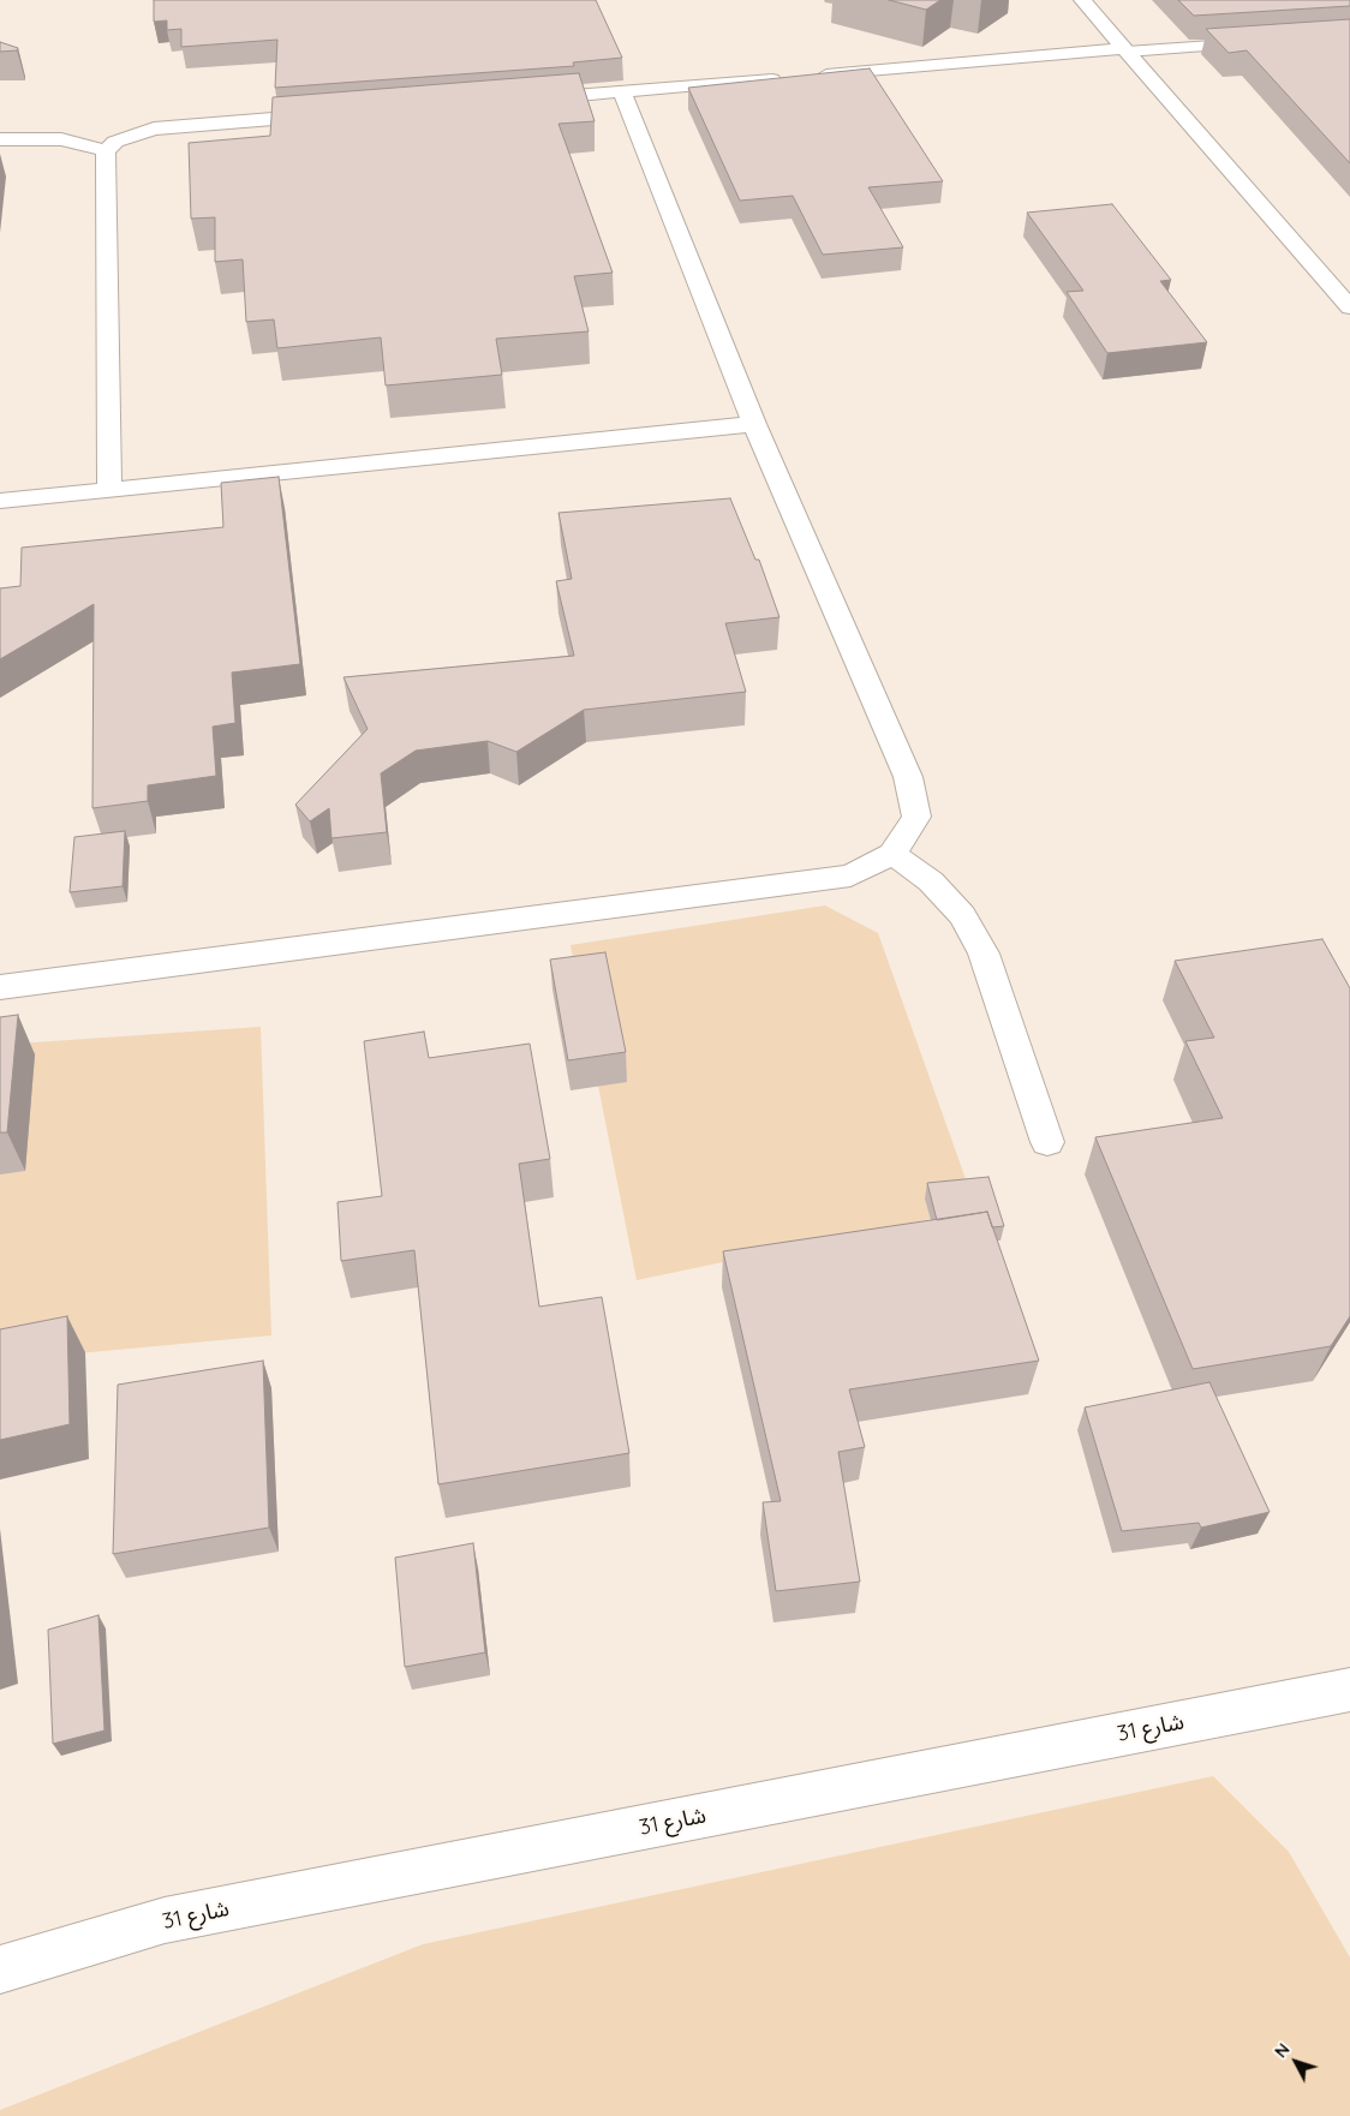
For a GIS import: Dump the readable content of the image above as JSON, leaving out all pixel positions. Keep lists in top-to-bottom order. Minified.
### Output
{"streets":{"street":["شارع 31"]},"north":"top left"}
